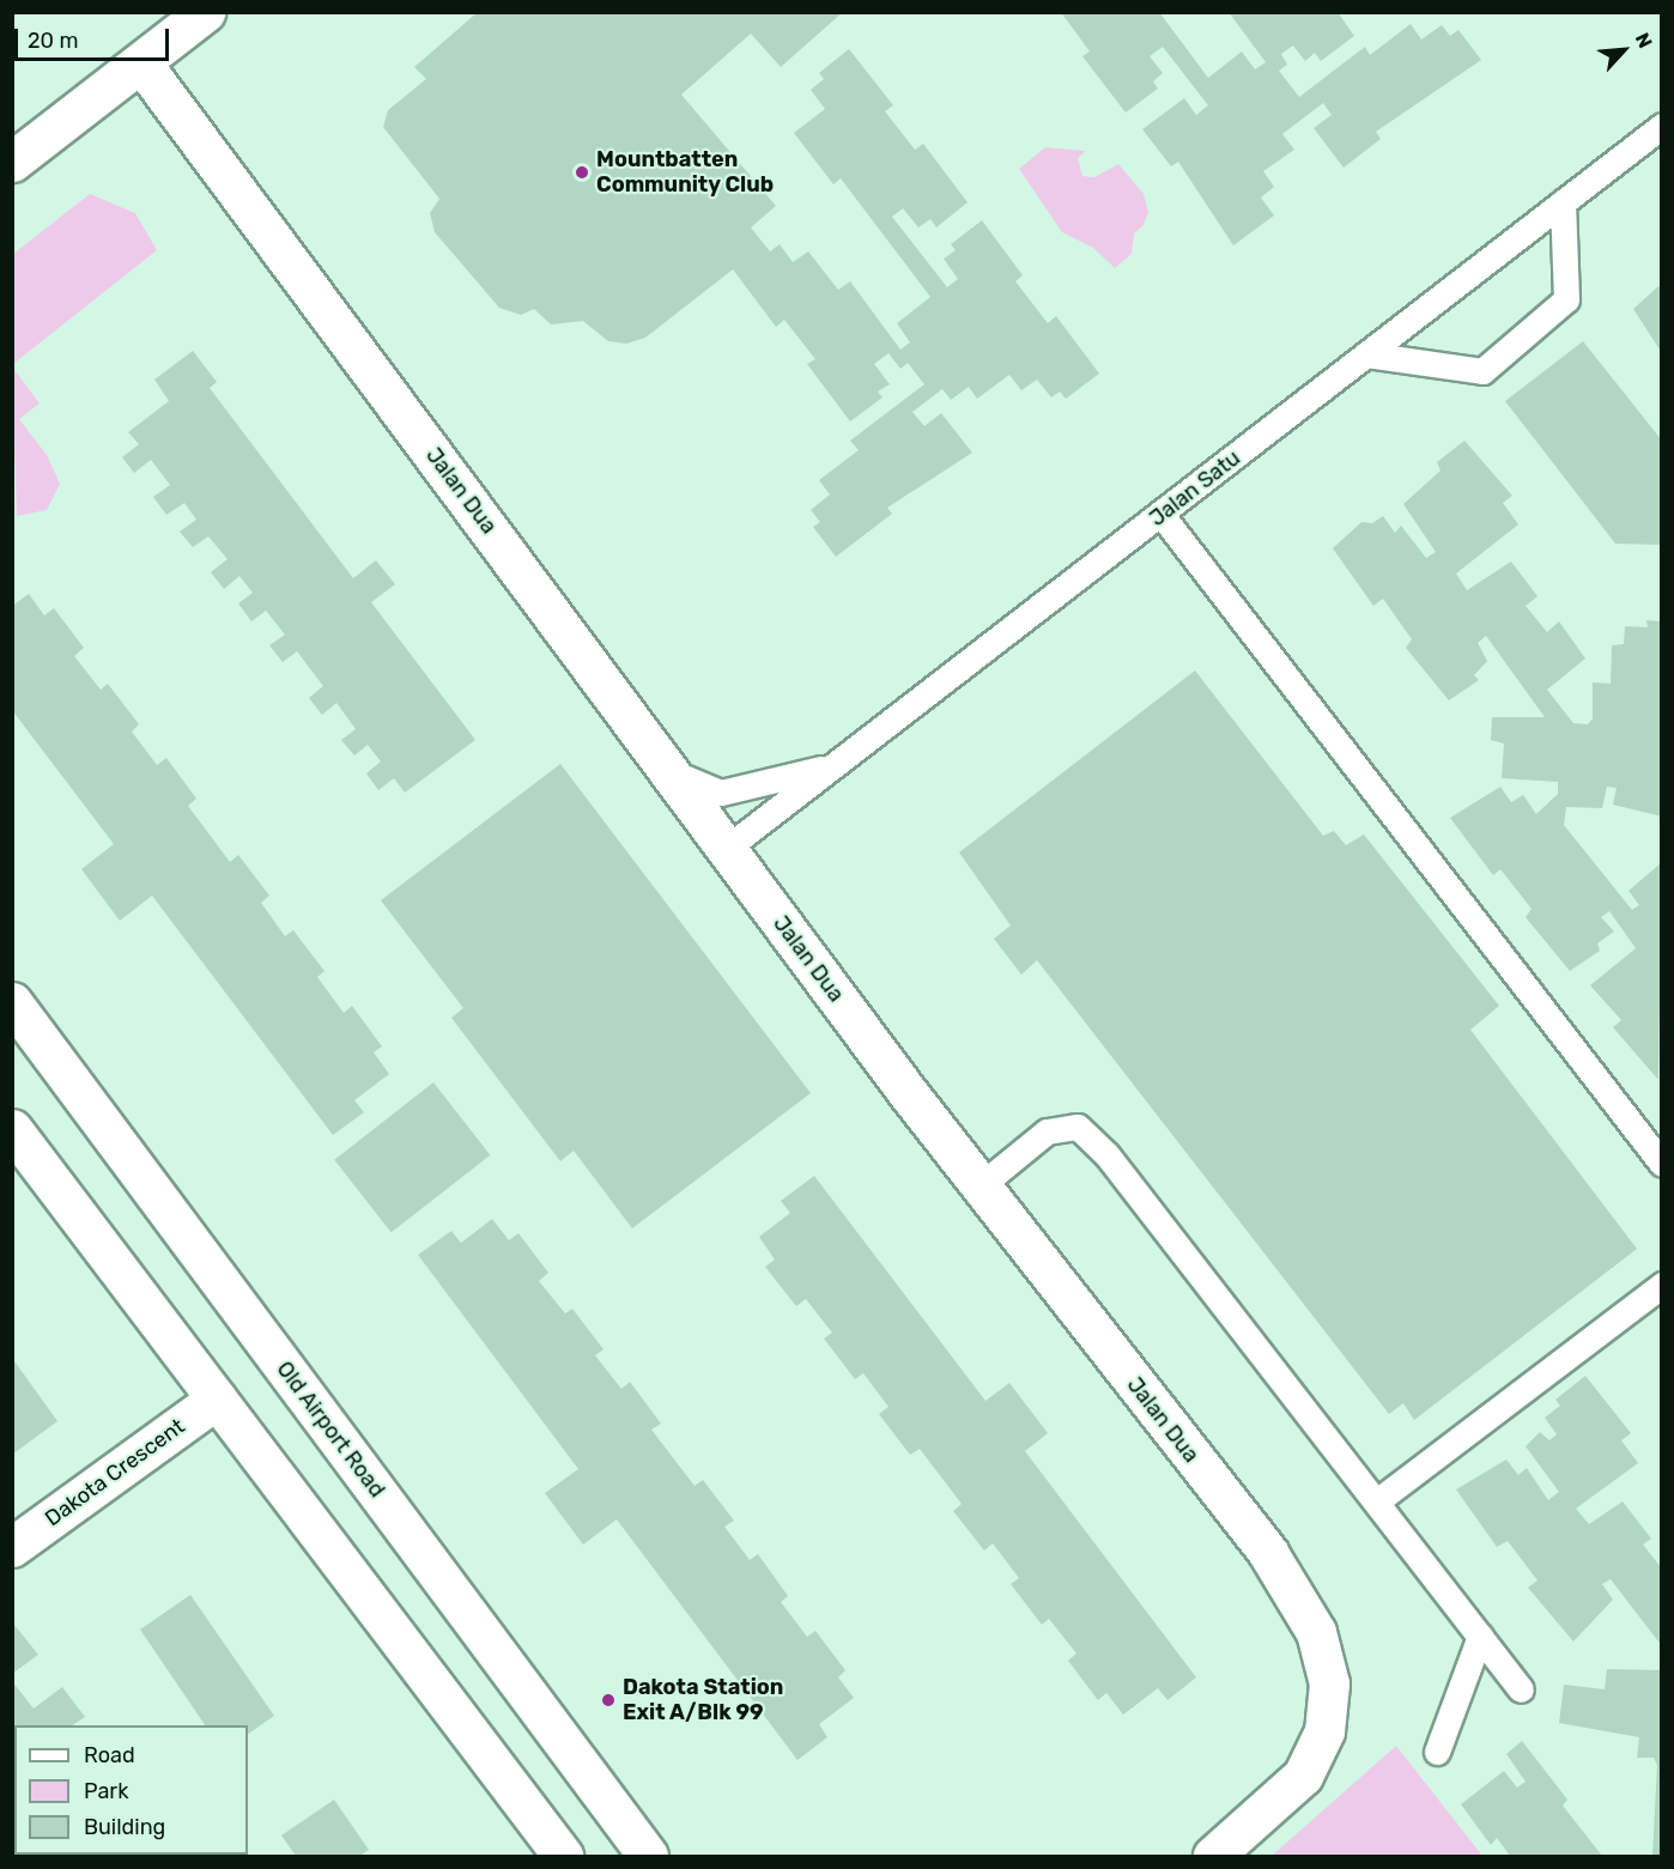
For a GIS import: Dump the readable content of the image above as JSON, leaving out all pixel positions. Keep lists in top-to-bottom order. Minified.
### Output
{"streets":{"street":["Jalan Dua","Old Airport Road","Dakota Crescent"],"lane":["Jalan Satu"]},"crossings":[["Jalan Satu","Jalan Dua"]],"places":["Mountbatten Community Club","Dakota Station Exit A/Blk 99"],"legend":["Road","Park","Building"],"scale_bar":"20 m","north":"top right"}
